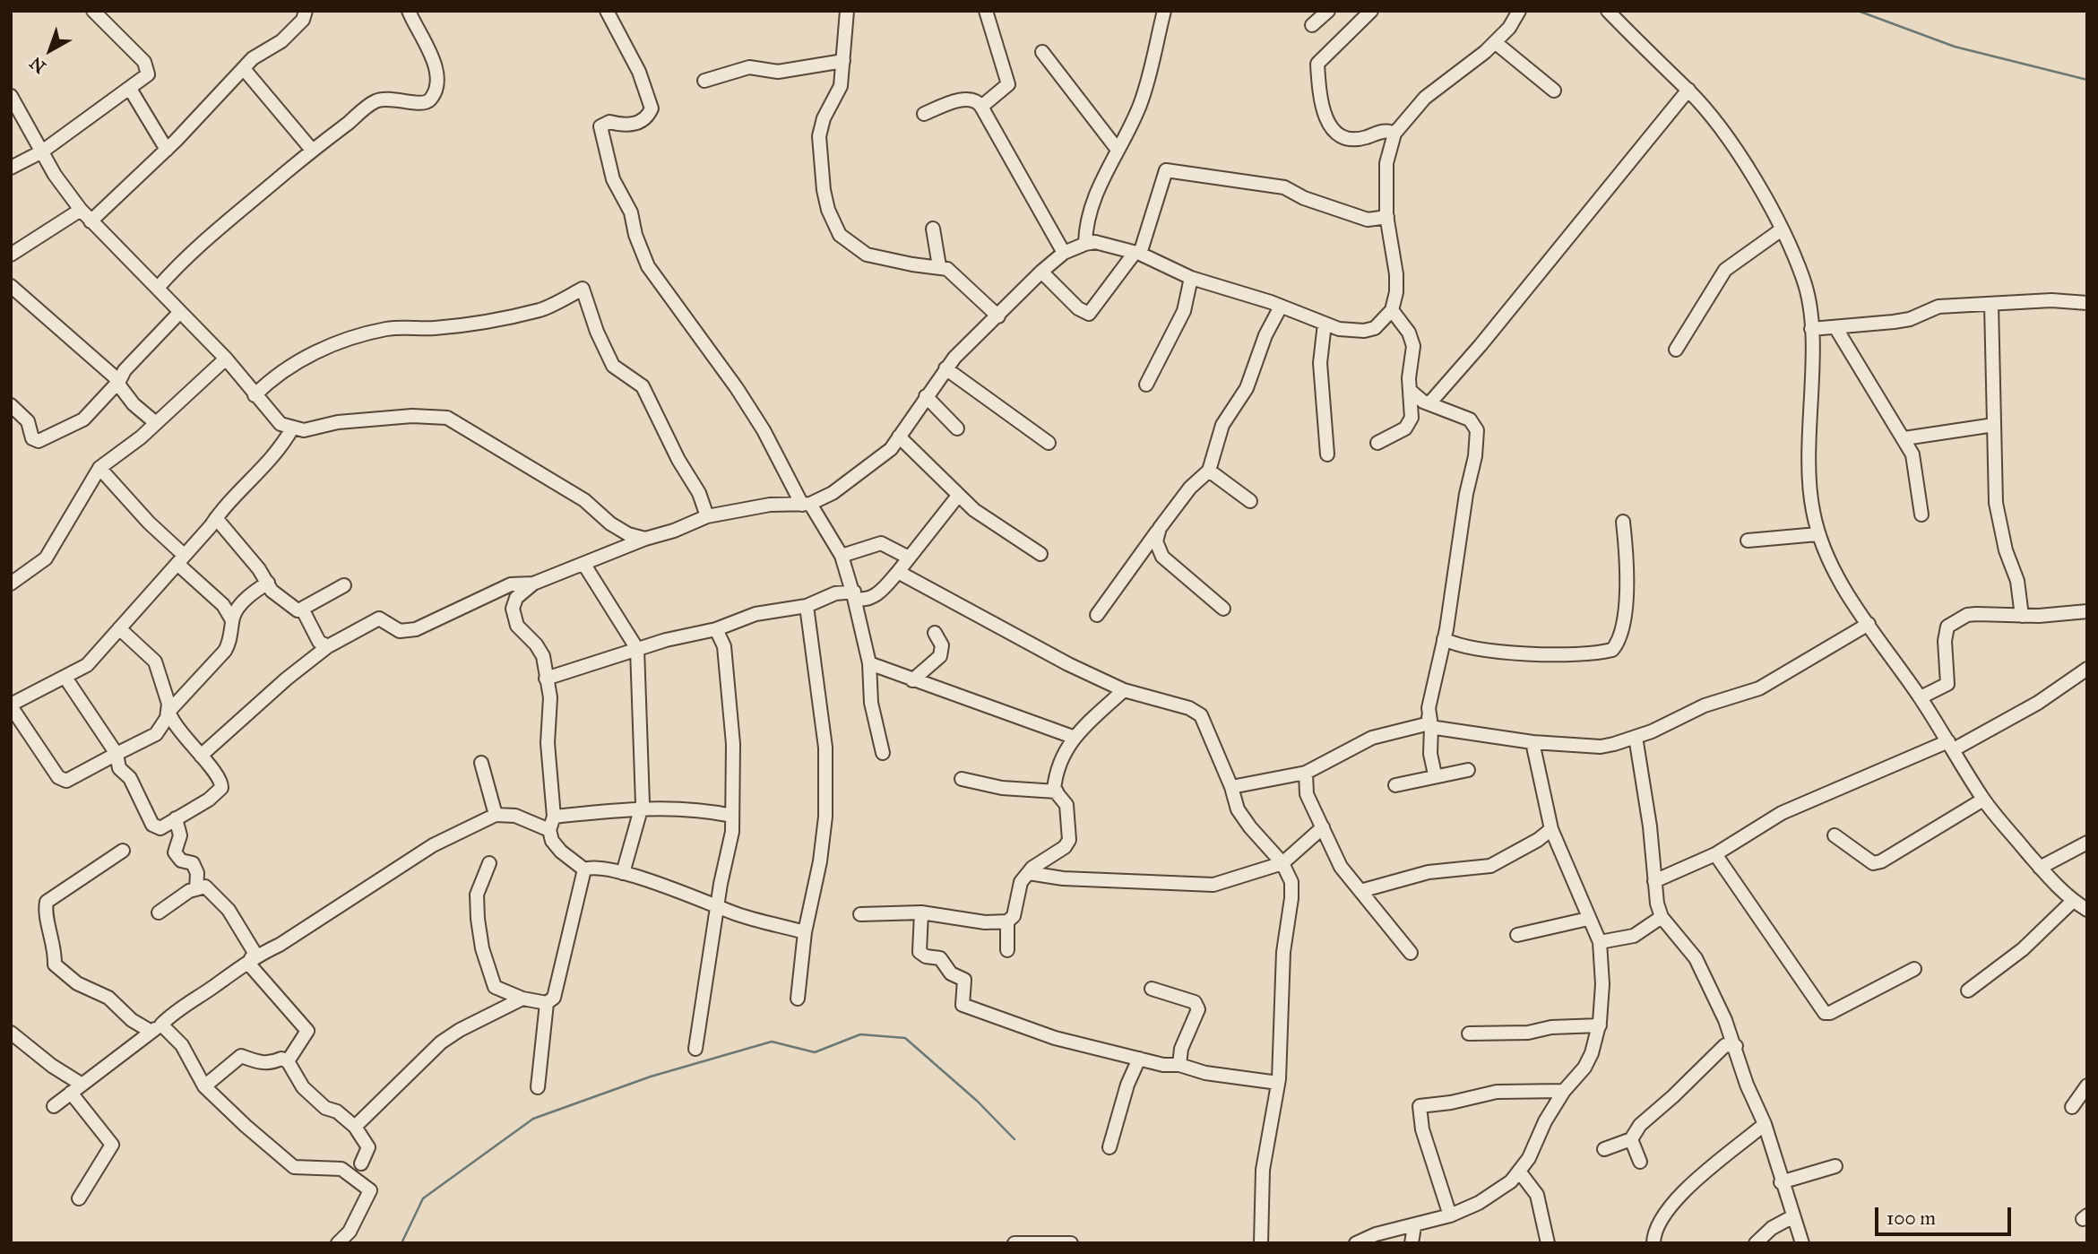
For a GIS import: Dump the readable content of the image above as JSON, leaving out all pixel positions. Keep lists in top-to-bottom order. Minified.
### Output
{"scale_bar":"100 m","north":"bottom left"}
